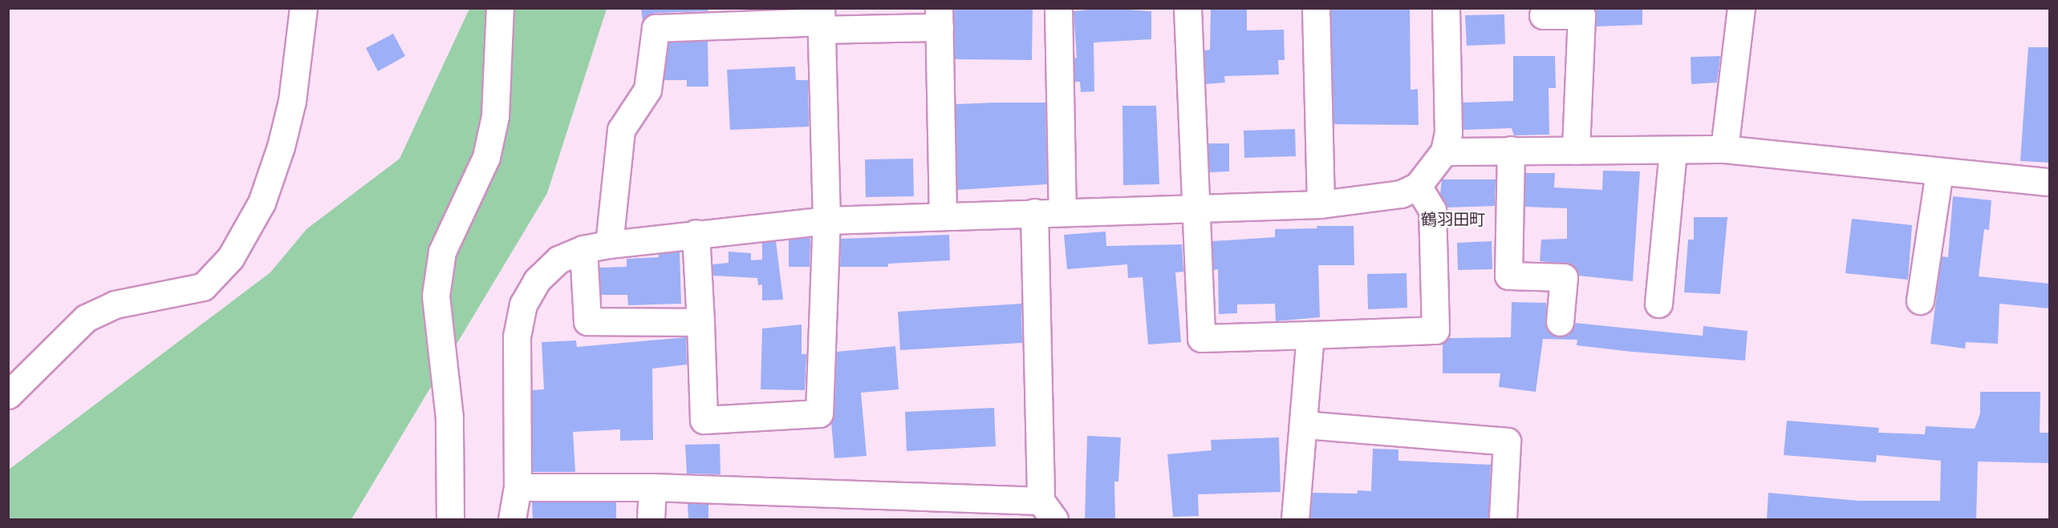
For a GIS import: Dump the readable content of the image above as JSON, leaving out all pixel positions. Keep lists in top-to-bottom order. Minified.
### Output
{"districts":["鶴羽田町"]}
